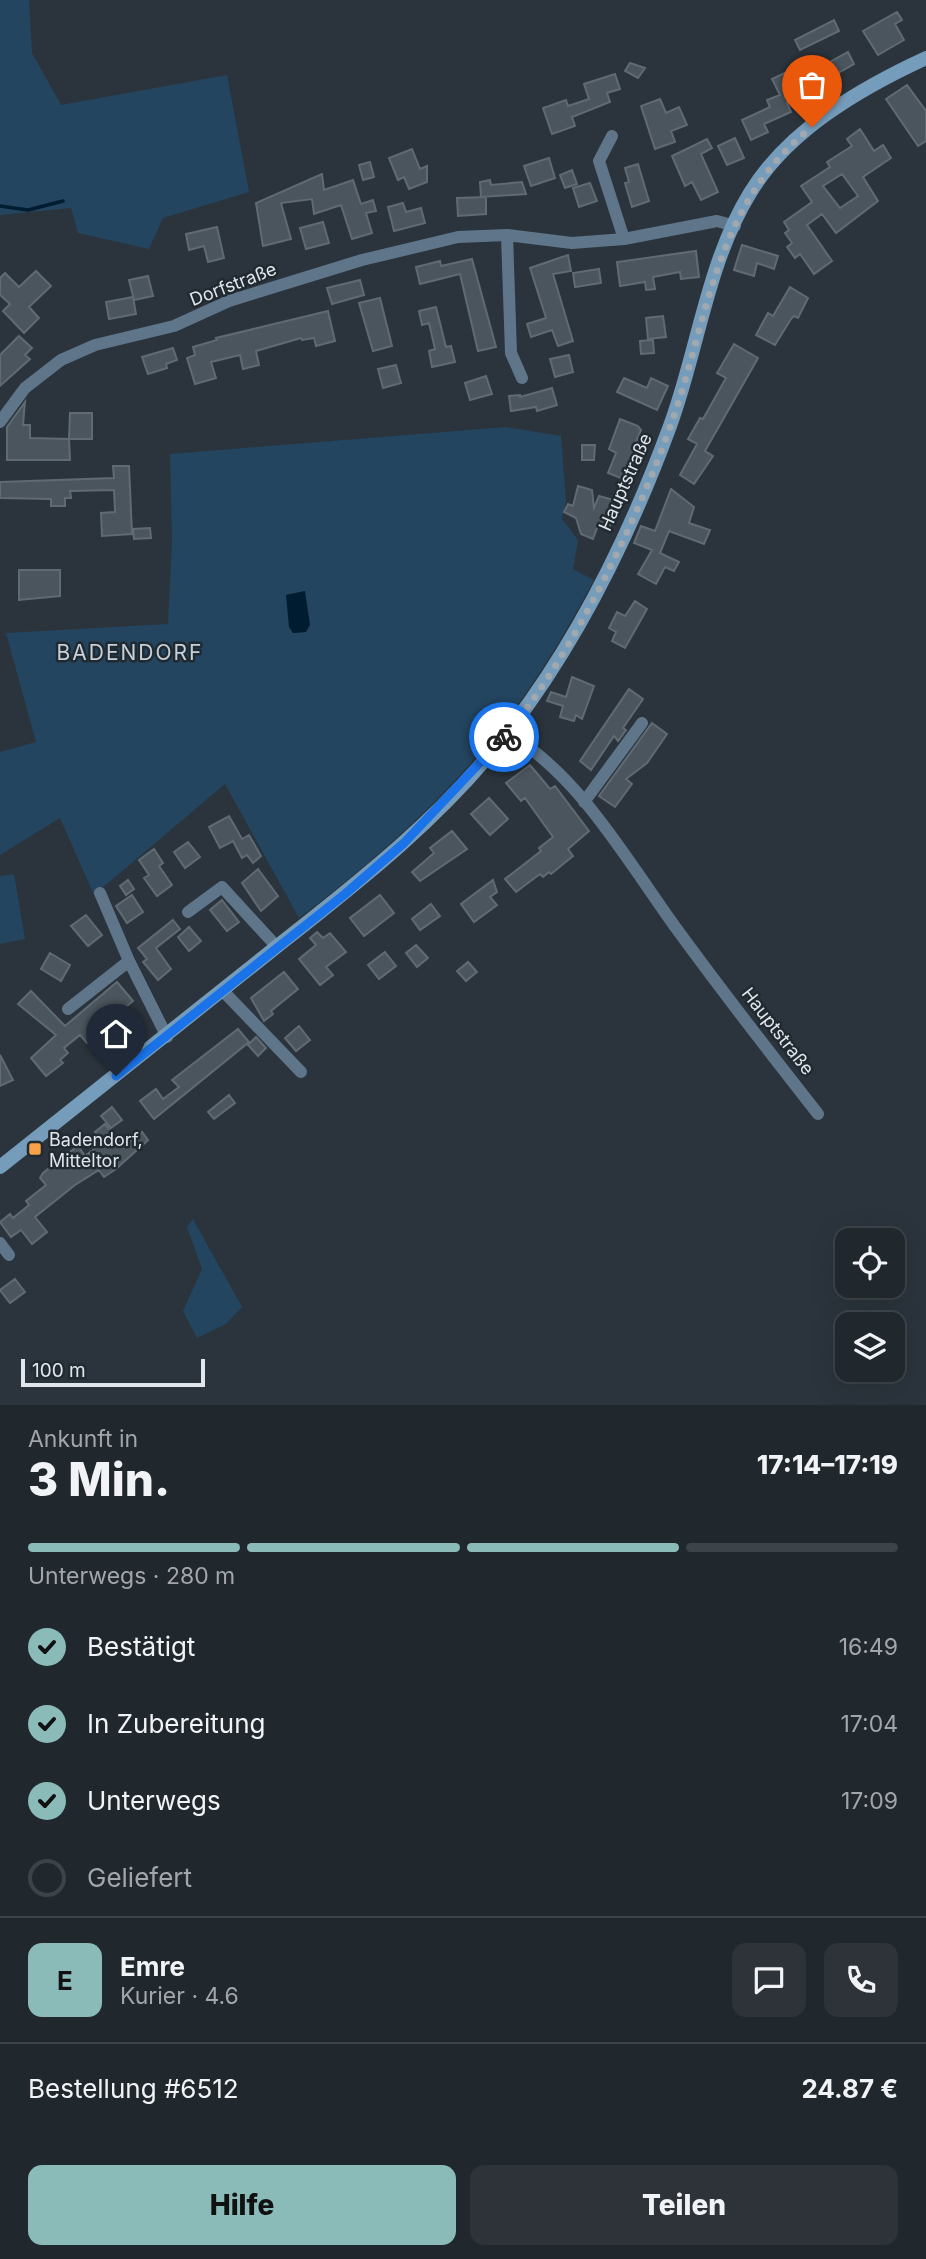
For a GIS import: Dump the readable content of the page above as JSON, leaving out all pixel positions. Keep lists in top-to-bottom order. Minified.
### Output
{"streets":{"main road":["Hauptstraße"],"street":["Dorfstraße"]},"crossings":[["Dorfstraße","Hauptstraße"]],"districts":["BADENDORF"],"places":{"transit":["Badendorf, Mitteltor"]},"scale_bar":"100 m","page":{"scale":"100 m","heading":["3 Min.","Ankunft in","17:14–17:19"],"panel":["Emre","Kurier · 4.6","Bestellung #6512","24.87 €"],"bar":"Unterwegs · 280 m","list":[["Bestätigt","16:49"],["In Zubereitung","17:04"],["Unterwegs","17:09"],"Geliefert"],"round":"E","buttons":["Hilfe","Teilen"]}}
